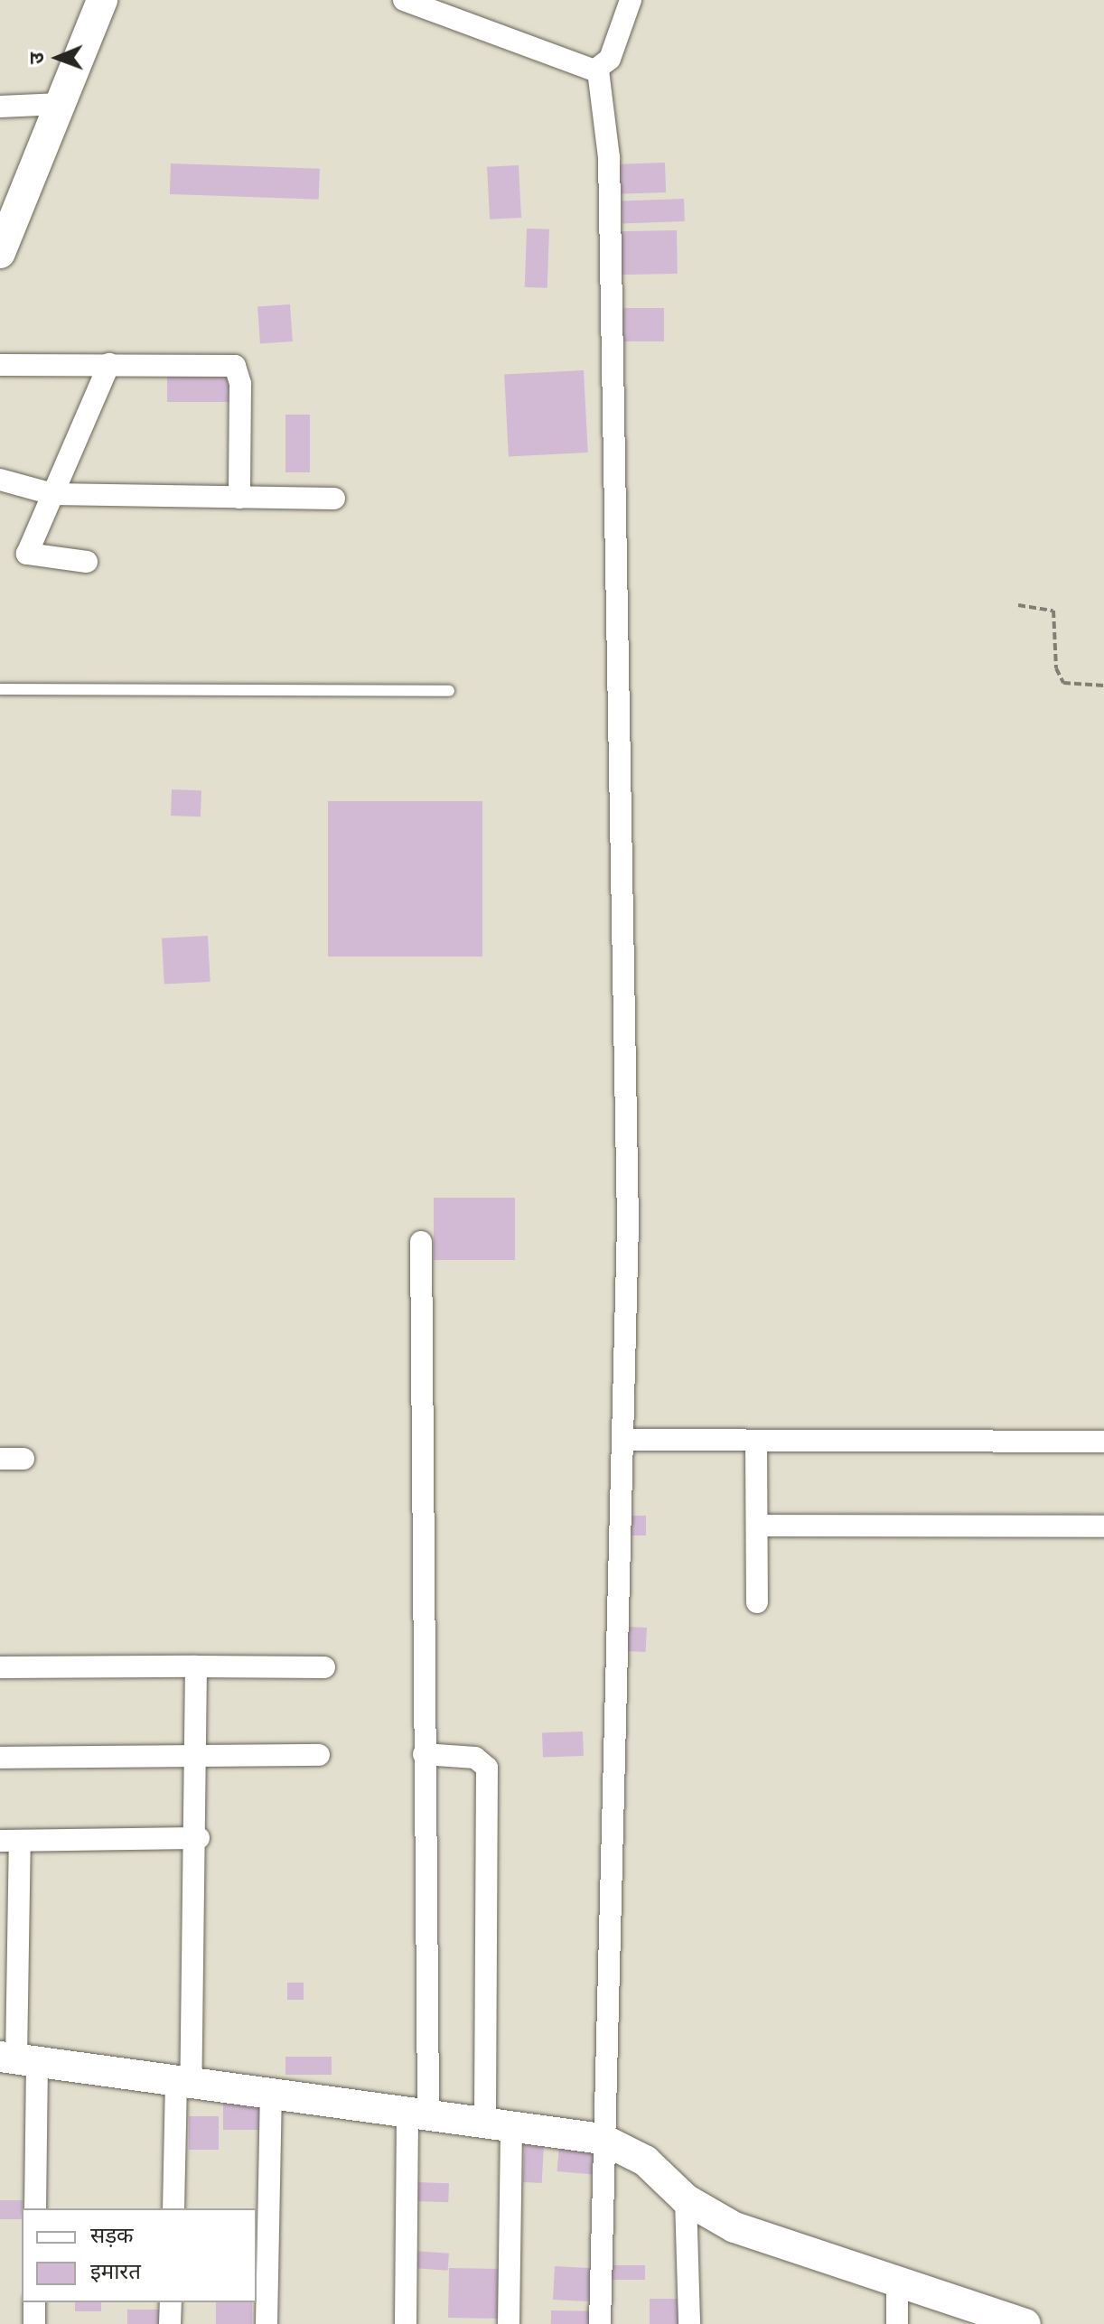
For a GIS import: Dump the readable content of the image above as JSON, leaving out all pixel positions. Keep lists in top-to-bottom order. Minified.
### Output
{"legend":["सड़क","इमारत"],"north":"left"}
